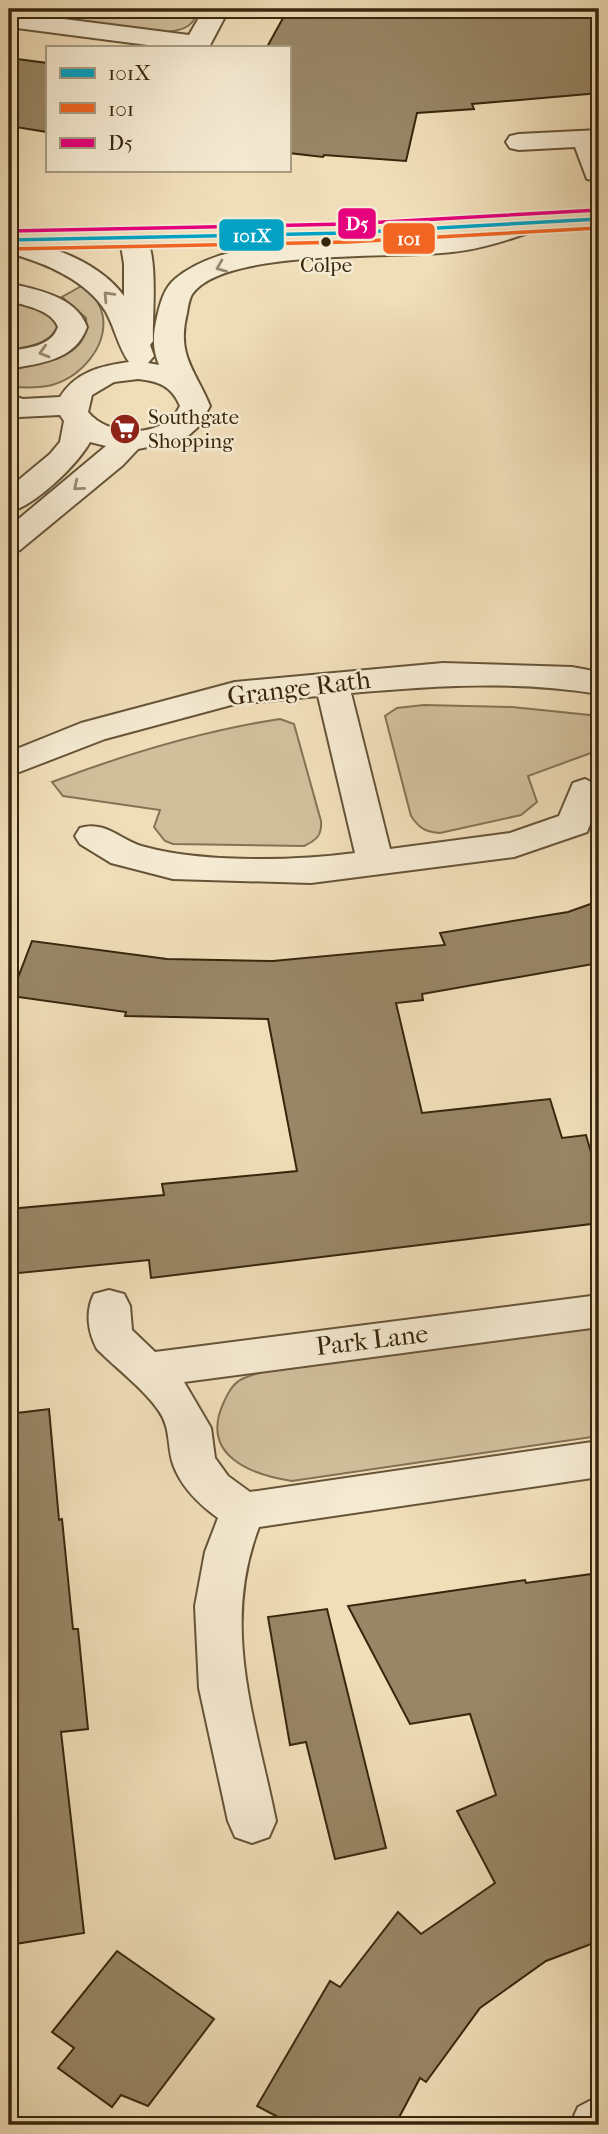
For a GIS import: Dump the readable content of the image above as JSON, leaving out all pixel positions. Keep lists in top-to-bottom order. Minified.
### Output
{"streets":{"street":["Grange Rath","Park Lane"]},"places":{"other":["Colpe"],"supermarket":["Southgate Shopping"]},"lines":["transit line D5","transit line 101X","transit line 101"],"legend":["101X","101","D5"]}
